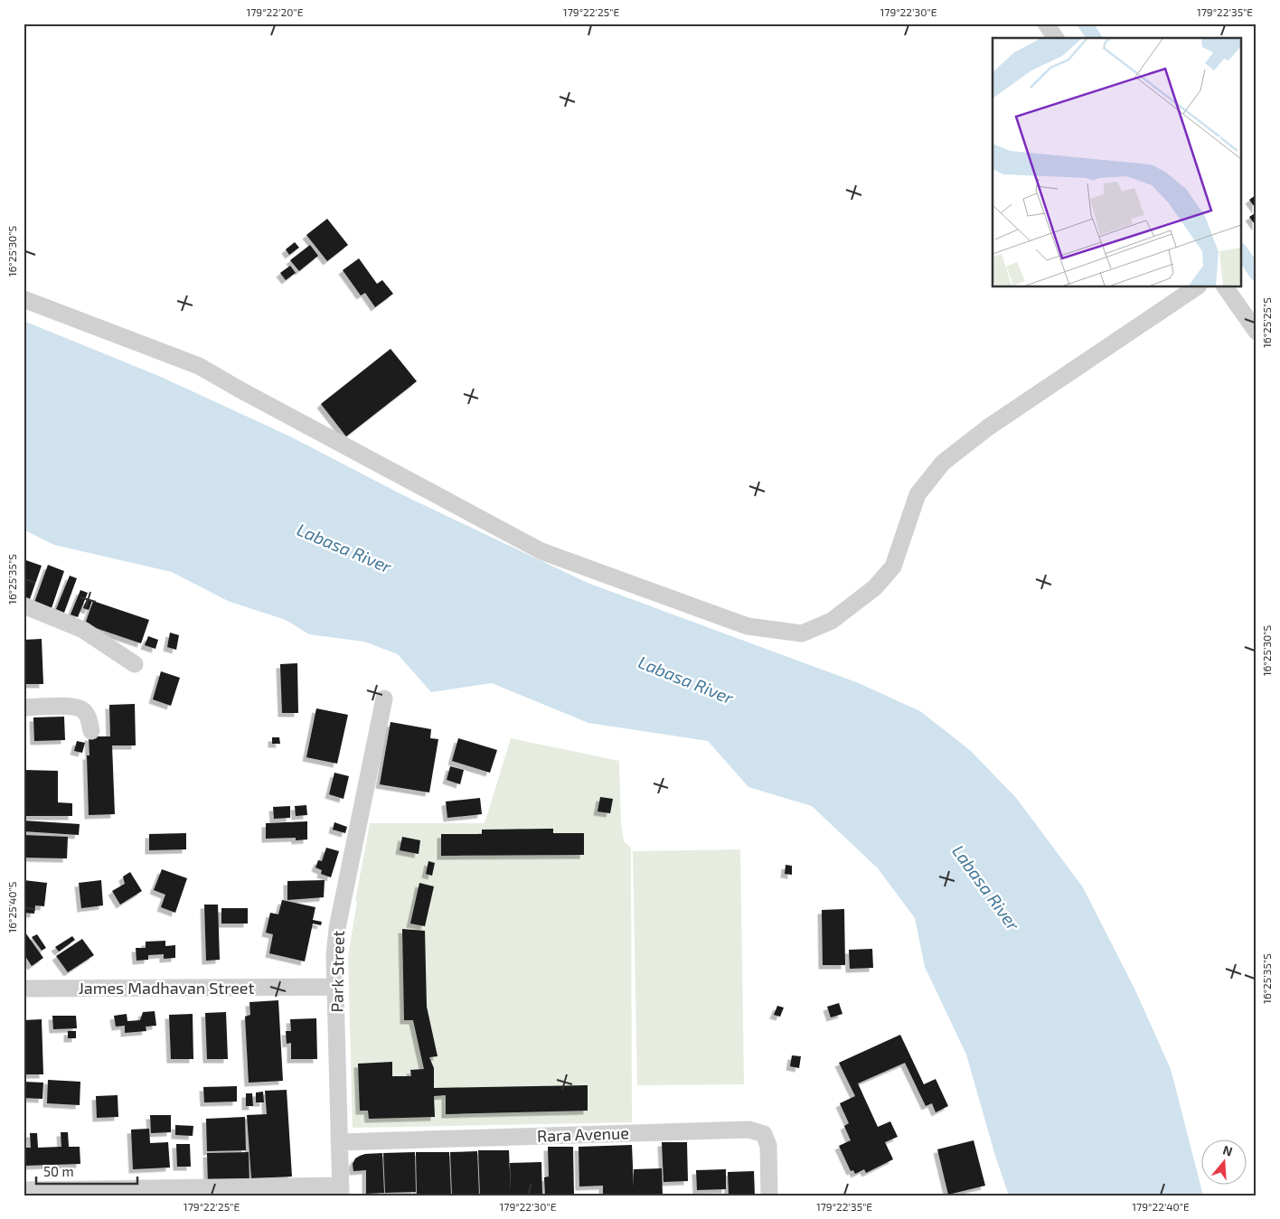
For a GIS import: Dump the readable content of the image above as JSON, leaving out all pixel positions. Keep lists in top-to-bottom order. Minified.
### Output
{"streets":{"street":["Park Street","James Madhavan Street","Rara Avenue"]},"crossings":[["Park Street","James Madhavan Street"],["Park Street","Rara Avenue"]],"water":["Labasa River"],"scale_bar":"50 m","north":"top","coordinates":["179°22'20\"E","179°22'25\"E","179°22'30\"E","179°22'35\"E","16°25'30\"S","16°25'25\"S","16°25'35\"S","16°25'40\"S","179°22'40\"E"]}
